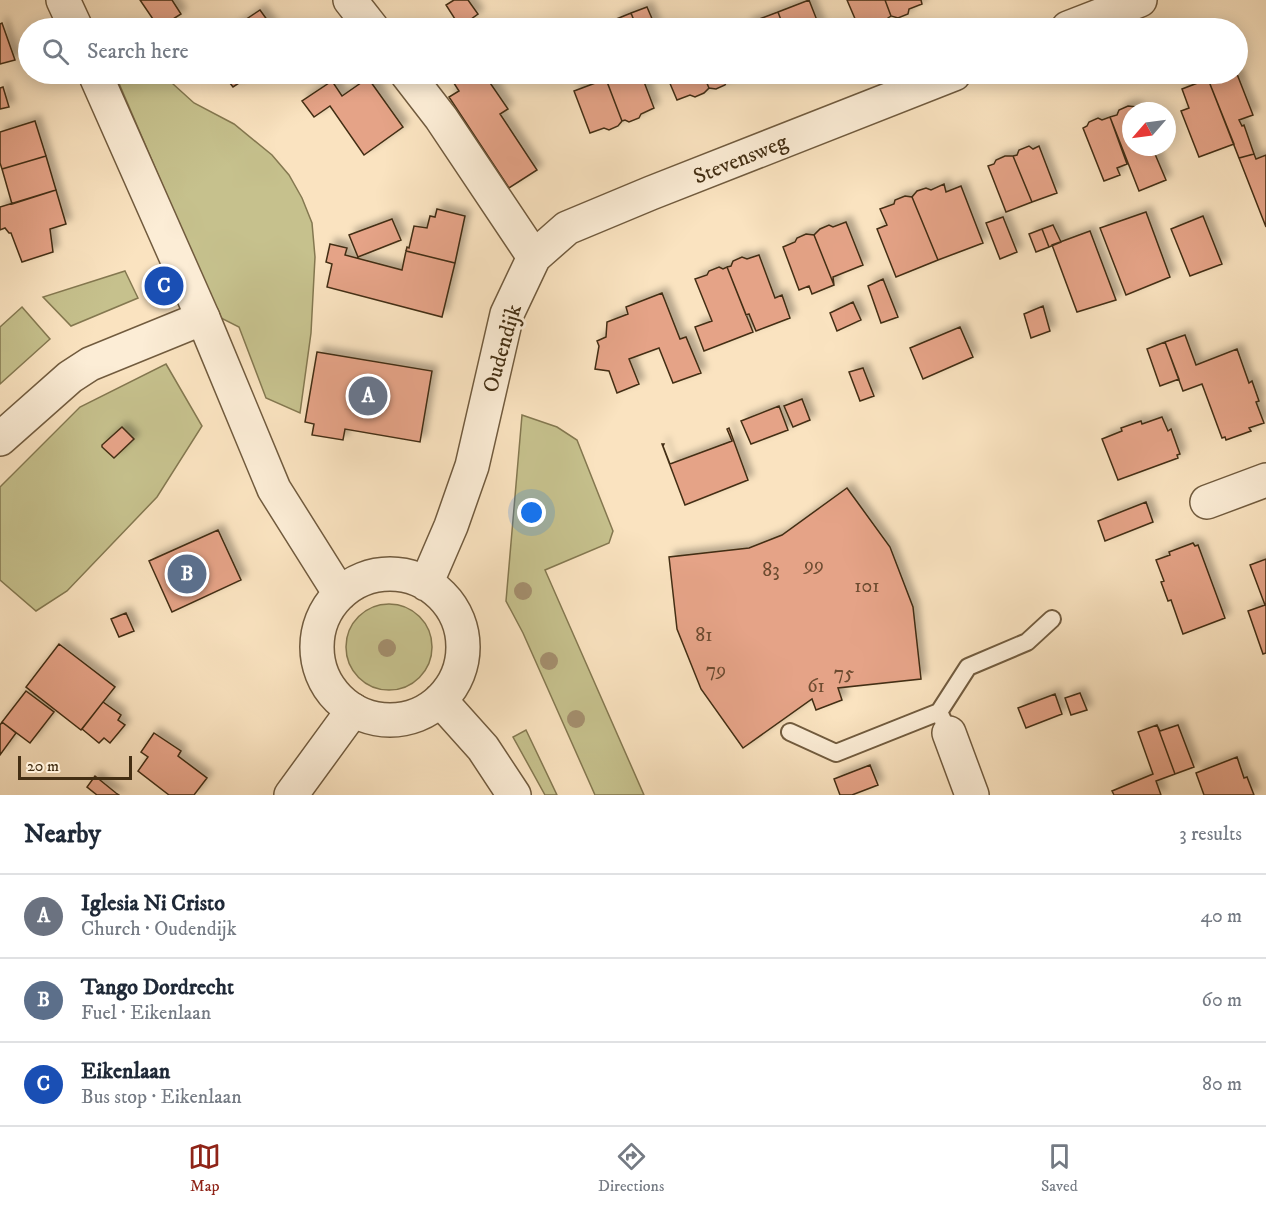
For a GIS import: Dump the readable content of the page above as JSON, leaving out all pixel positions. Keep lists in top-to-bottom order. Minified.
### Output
{"streets":{"street":["Stevensweg","Oudendijk"]},"crossings":[["Stevensweg","Oudendijk"]],"house_numbers":["99","83","101","81","79","75","61"],"scale_bar":"20 m","north":"bottom left","page":{"search":"Search here","pins":["C","A","B"],"scale":"20 m","heading":["Nearby","3 results"],"list":[{"mark":"A","name":"Iglesia Ni Cristo","note":"Church · Oudendijk","value":"40 m"},{"mark":"B","name":"Tango Dordrecht","note":"Fuel · Eikenlaan","value":"60 m"},{"mark":"C","name":"Eikenlaan","note":"Bus stop · Eikenlaan","value":"80 m"}],"nav":["Map","Directions","Saved"]}}
